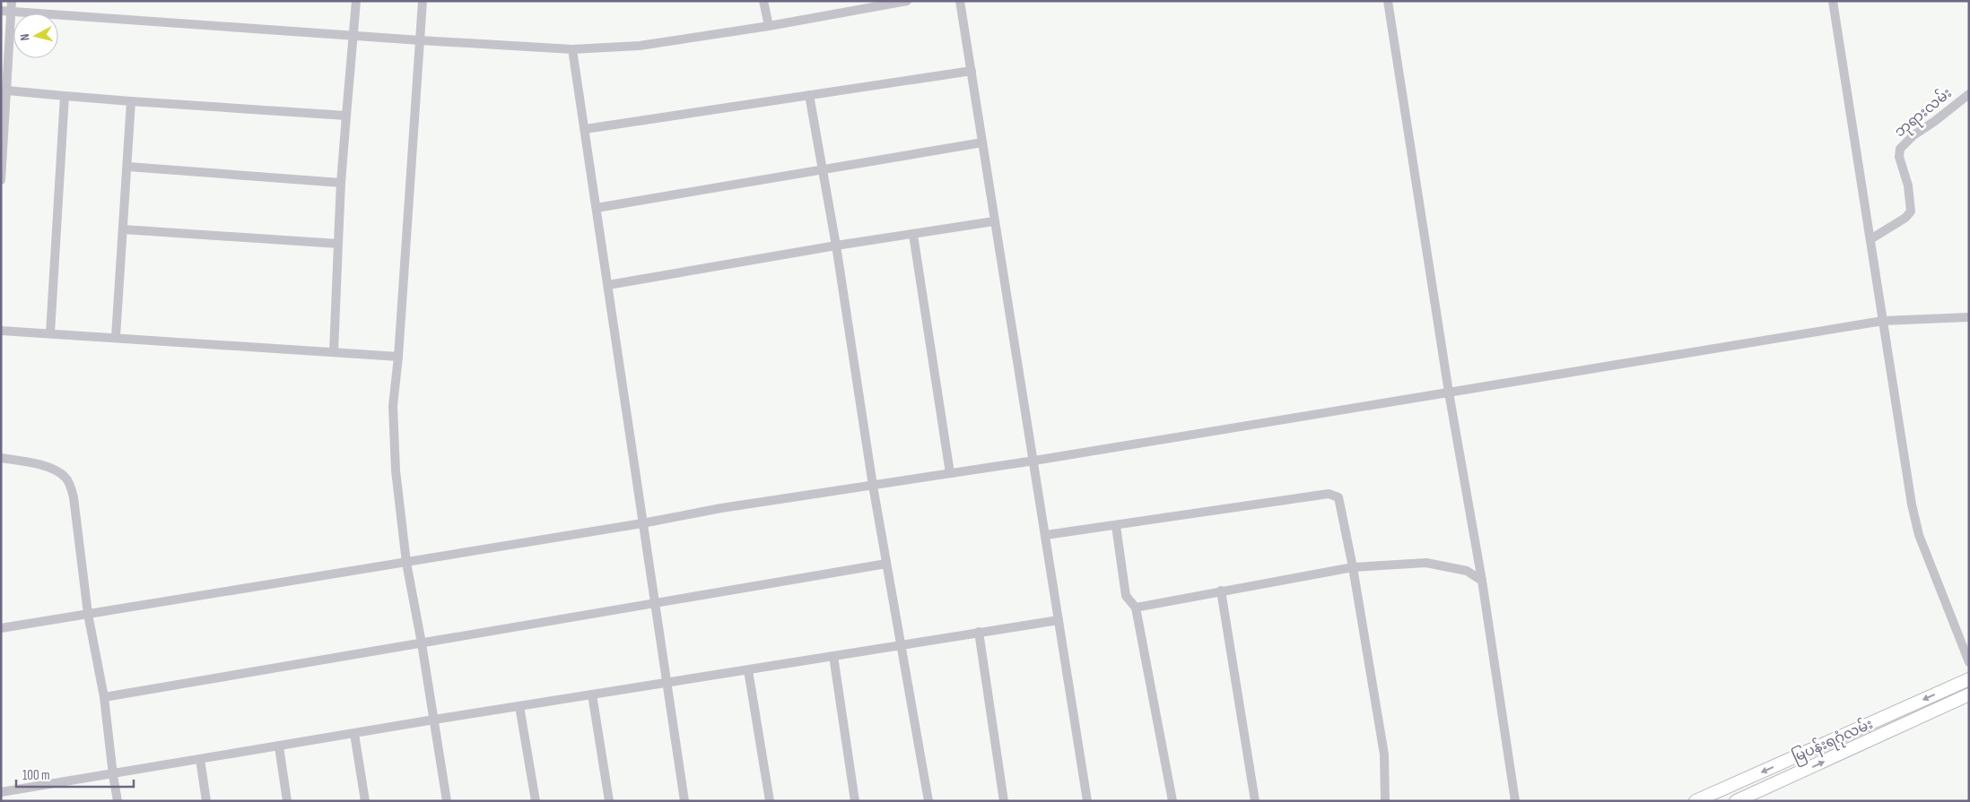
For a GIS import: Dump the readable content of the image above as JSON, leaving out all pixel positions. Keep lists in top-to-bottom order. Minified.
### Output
{"streets":{"main road":["မြပန်းရဂုံလမ်း"],"street":["ဘုရားလမ်း"]},"scale_bar":"100 m","north":"left"}
